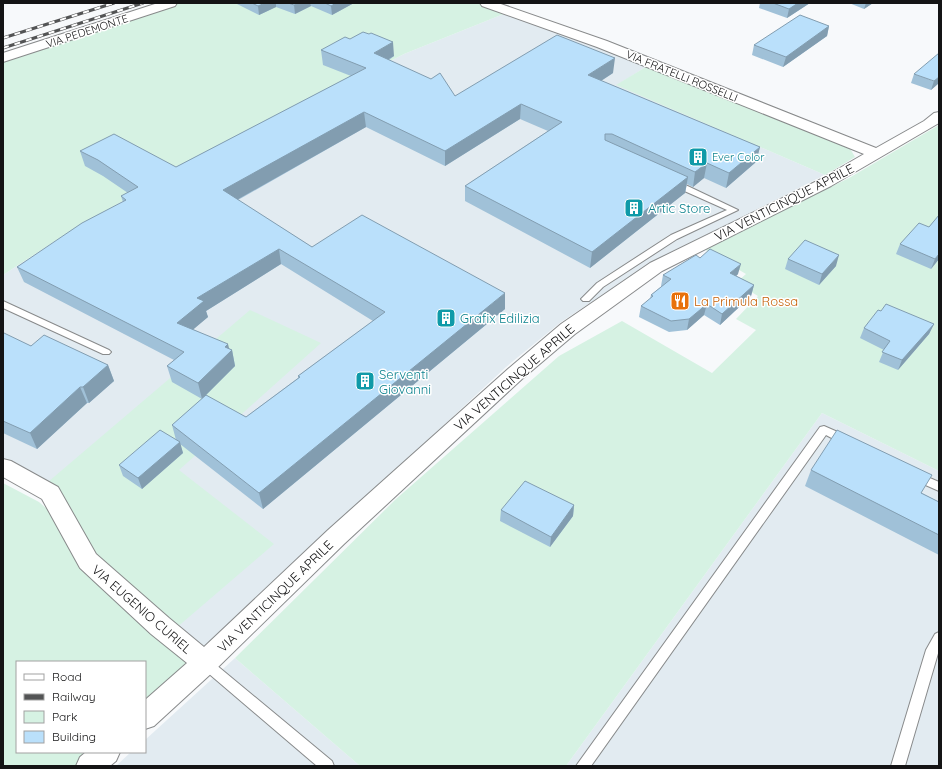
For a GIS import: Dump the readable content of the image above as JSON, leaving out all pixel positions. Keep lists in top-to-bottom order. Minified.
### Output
{"streets":{"street":["VIA PEDEMONTE","VIA FRATELLI ROSSELLI","VIA VENTICINQUE APRILE","VIA EUGENIO CURIEL"]},"crossings":[["VIA FRATELLI ROSSELLI","VIA VENTICINQUE APRILE"],["VIA VENTICINQUE APRILE","VIA EUGENIO CURIEL"]],"places":{"building":["Ever Color","Artic Store","Grafix Edilizia","Serventi Giovanni"],"restaurant":["La Primula Rossa"]},"legend":["Road","Railway","Park","Building"]}
